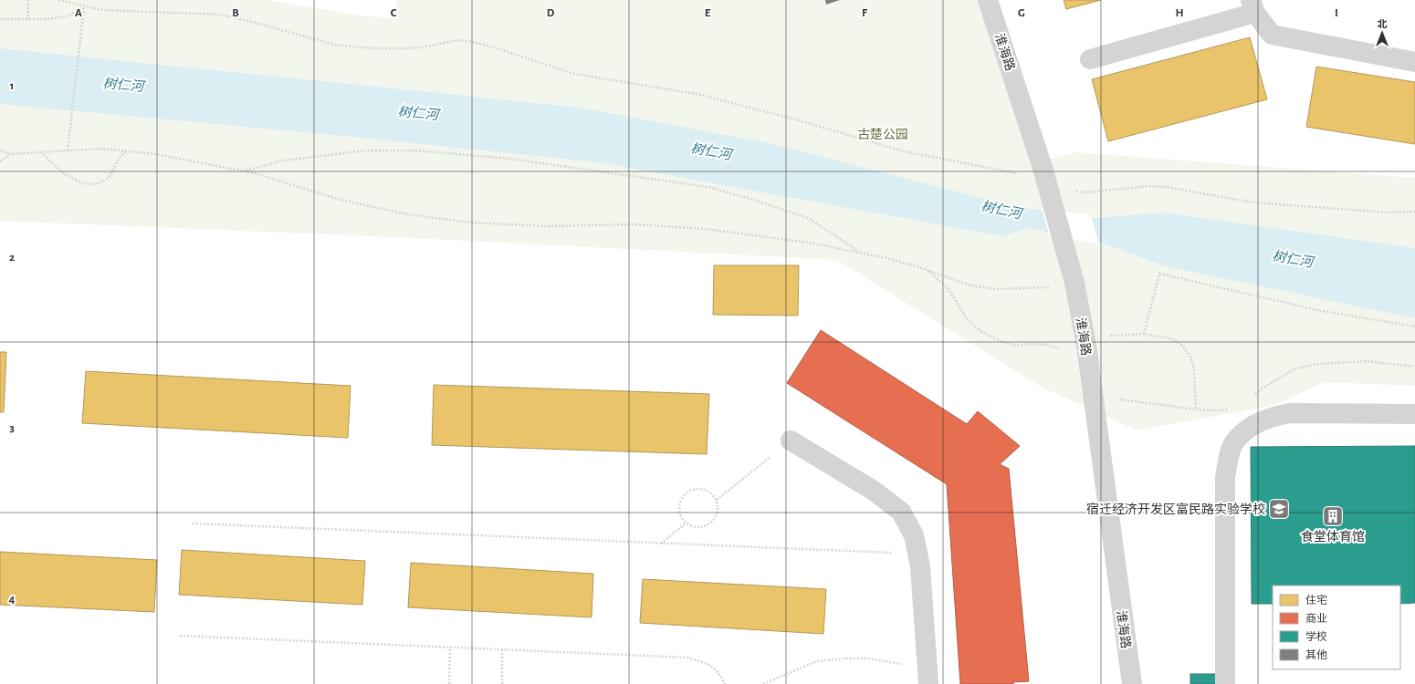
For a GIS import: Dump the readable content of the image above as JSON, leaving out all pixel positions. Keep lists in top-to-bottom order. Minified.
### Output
{"streets":{"street":["淮海路"]},"water":["树仁河"],"parks":["古楚公园"],"places":{"school or university":["宿迁经济开发区富民路实验学校"],"building":["食堂体育馆"]},"legend":["住宅","商业","学校","其他"],"north":"top","grid":{"columns":["A","B","C","D","E","F","G","H","I"],"rows":["1","2","3","4"]}}
